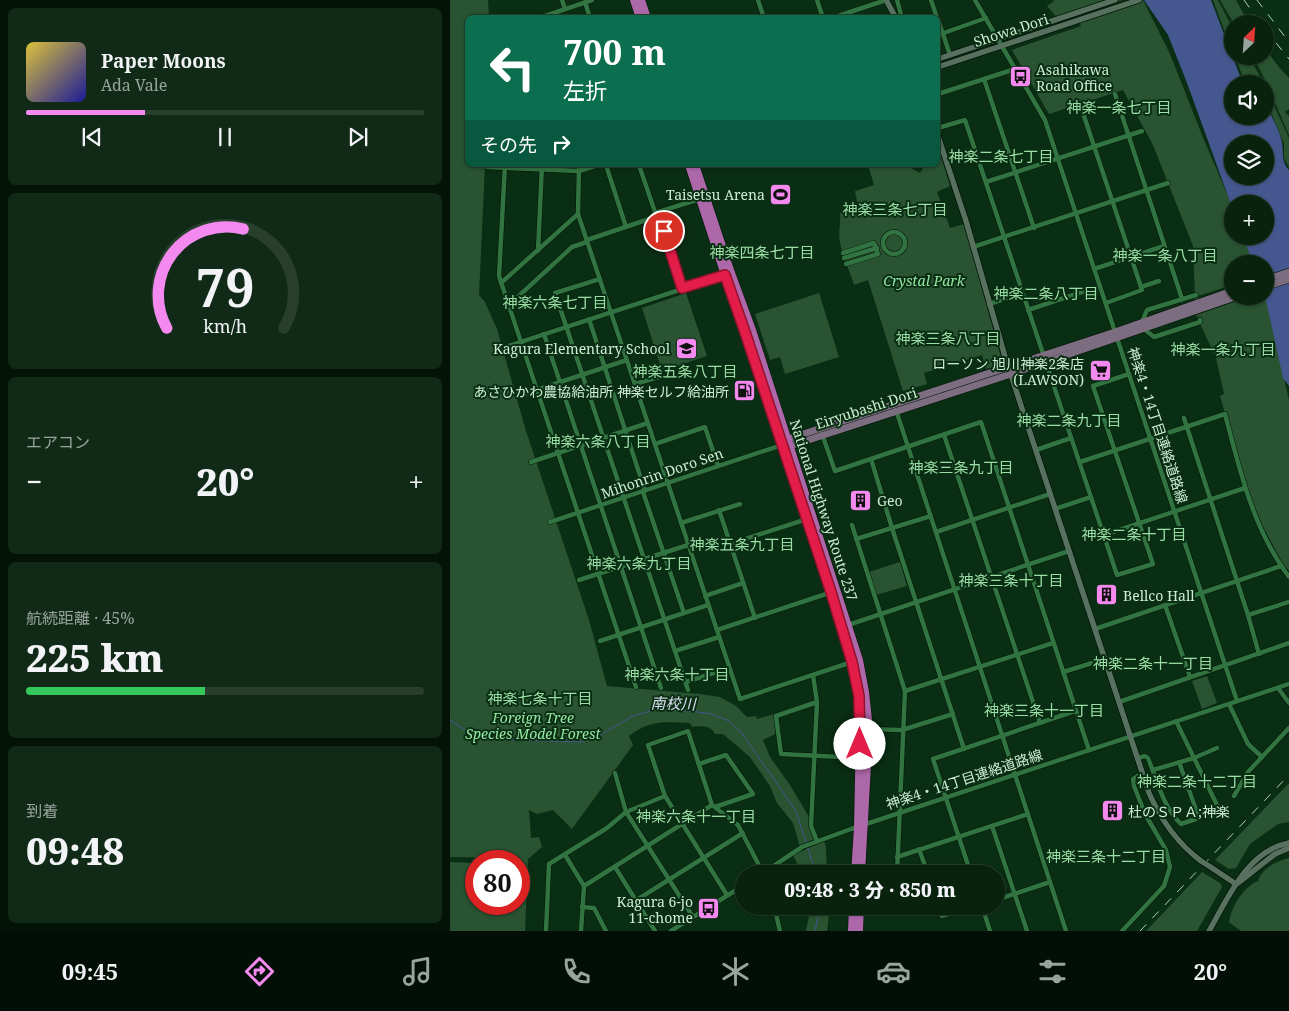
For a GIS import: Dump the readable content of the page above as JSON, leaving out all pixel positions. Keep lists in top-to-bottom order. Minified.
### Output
{"streets":{"highway":["National Highway Route 237"],"main road":["Eiryubashi Dori"],"street":["Showa Dori","神楽4・14丁目連絡道路線","Mihonrin Doro Sen"]},"crossings":[["Showa Dori","神楽4・14丁目連絡道路線"],["Eiryubashi Dori","神楽4・14丁目連絡道路線"],["Eiryubashi Dori","Mihonrin Doro Sen"],["Eiryubashi Dori","National Highway Route 237"],["神楽4・14丁目連絡道路線","National Highway Route 237"],["Mihonrin Doro Sen","National Highway Route 237"]],"districts":["神楽一条七丁目","神楽二条七丁目","神楽三条七丁目","神楽四条七丁目","神楽一条八丁目","神楽二条八丁目","神楽六条七丁目","神楽三条八丁目","神楽一条九丁目","神楽五条八丁目","神楽二条九丁目","神楽六条八丁目","神楽三条九丁目","神楽二条十丁目","神楽五条九丁目","神楽六条九丁目","神楽三条十丁目","神楽二条十一丁目","神楽六条十丁目","神楽七条十丁目","神楽三条十一丁目","神楽二条十二丁目","神楽六条十一丁目","神楽三条十二丁目"],"water":["南校川"],"parks":["Crystal Park","Foreign Tree Species Model Forest"],"places":{"bus stop":["Asahikawa Road Office","Kagura 6-jo 11-chome"],"sports":["Taisetsu Arena"],"school or university":["Kagura Elementary School"],"supermarket":["ローソン 旭川神楽2条店 (LAWSON)"],"fuel station":["あさひかわ農協給油所 神楽セルフ給油所"],"building":["Geo","Bellco Hall","杜のＳＰＡ;神楽"]},"north":"top right","page":{"map_buttons":["+","−"],"turn":["700 m","左折"],"song":["Paper Moons","Ada Vale"],"then":"その先","tile":["エアコン",["航続距離 · 45%","225 km"],["到着","09:48"]],"heat":["−","20°","+"],"limit":"80","trip":"09:48 · 3 分 · 850 m","tabs":["09:45","20°"],"gauge":["79","km/h"]}}
